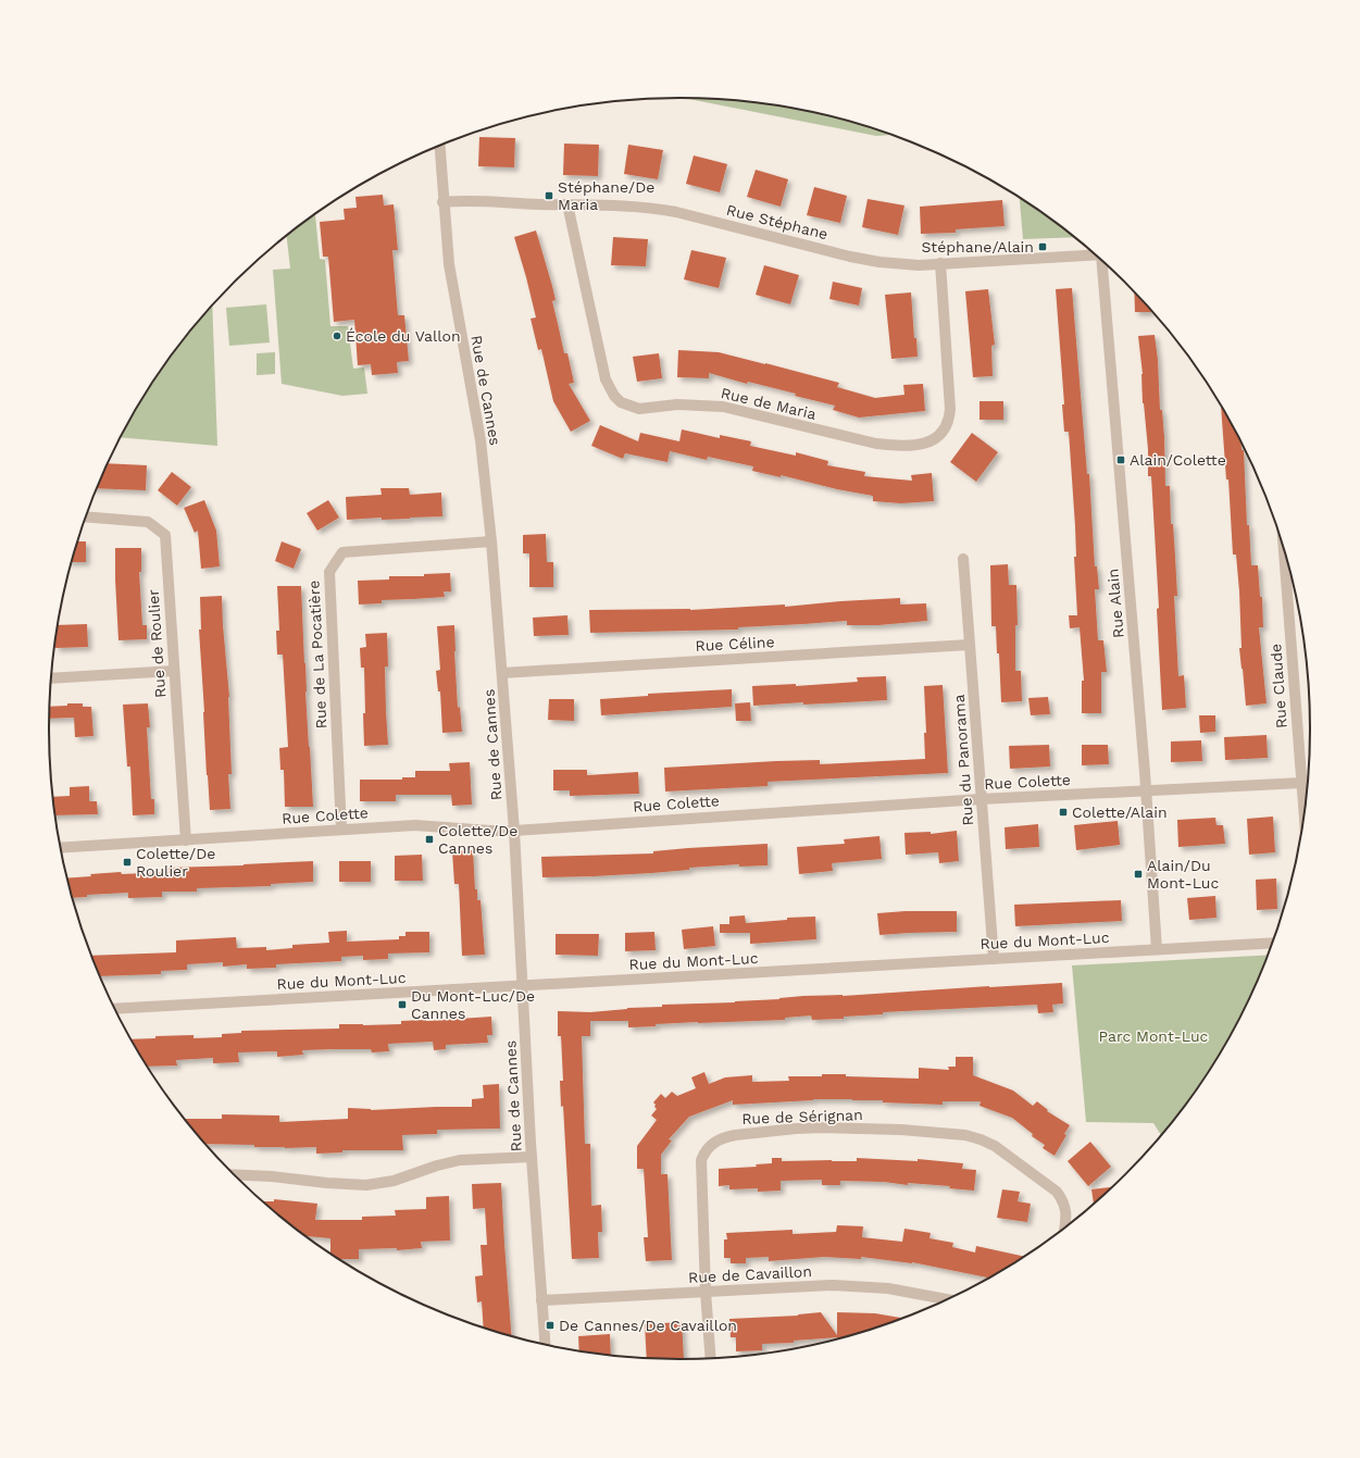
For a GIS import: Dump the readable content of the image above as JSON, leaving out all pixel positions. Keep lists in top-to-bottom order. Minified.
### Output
{"streets":{"street":["Rue Stéphane","Rue de Cannes","Rue de Maria","Rue Alain","Rue de Roulier","Rue Céline","Rue de La Pocatière","Rue Claude","Rue du Panorama","Rue Colette","Rue du Mont-Luc","Rue de Sérignan","Rue de Cavaillon"]},"crossings":[["Rue Stéphane","Rue de Cannes"],["Rue Stéphane","Rue de Maria"],["Rue de Cannes","Rue Céline"],["Rue de Cannes","Rue de La Pocatière"],["Rue de Cannes","Rue Colette"],["Rue de Cannes","Rue du Mont-Luc"],["Rue de Cannes","Rue de Cavaillon"],["Rue Alain","Rue Colette"],["Rue Alain","Rue du Mont-Luc"],["Rue de Roulier","Rue Colette"],["Rue Céline","Rue du Panorama"],["Rue de La Pocatière","Rue Colette"],["Rue Claude","Rue Colette"],["Rue du Panorama","Rue Colette"],["Rue du Panorama","Rue du Mont-Luc"],["Rue de Sérignan","Rue de Cavaillon"]],"parks":["Parc Mont-Luc"],"places":{"transit":["Stéphane/De Maria","Stéphane/Alain","Alain/Colette","Colette/Alain","Colette/De Cannes","Colette/De Roulier","Alain/Du Mont-Luc","Du Mont-Luc/De Cannes","De Cannes/De Cavaillon"],"other":["École du Vallon"]}}
